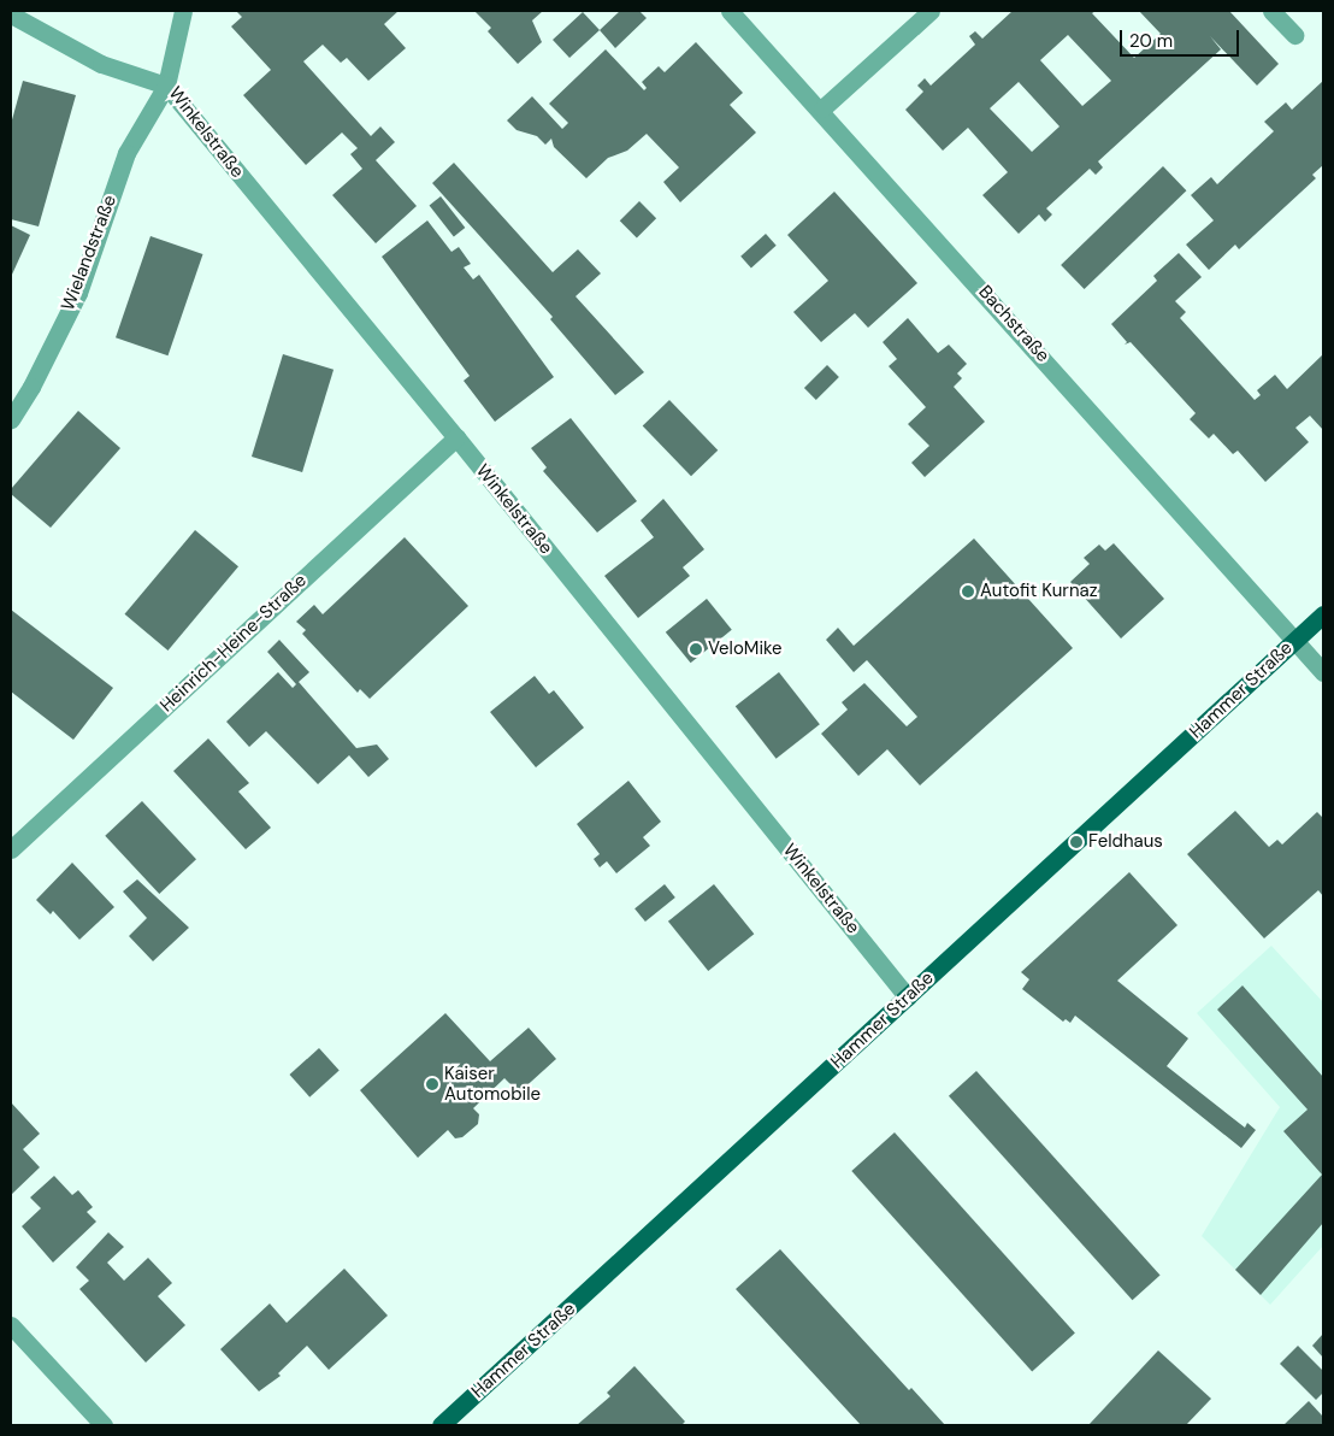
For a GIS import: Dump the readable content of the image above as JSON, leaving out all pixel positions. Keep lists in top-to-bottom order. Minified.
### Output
{"streets":{"main road":["Hammer Straße"],"street":["Winkelstraße","Wielandstraße","Bachstraße","Heinrich-Heine-Straße"]},"crossings":[["Winkelstraße","Wielandstraße"],["Winkelstraße","Heinrich-Heine-Straße"],["Winkelstraße","Hammer Straße"],["Bachstraße","Hammer Straße"]],"places":["Autofit Kurnaz","VeloMike","Feldhaus","Kaiser Automobile"],"scale_bar":"20 m"}
